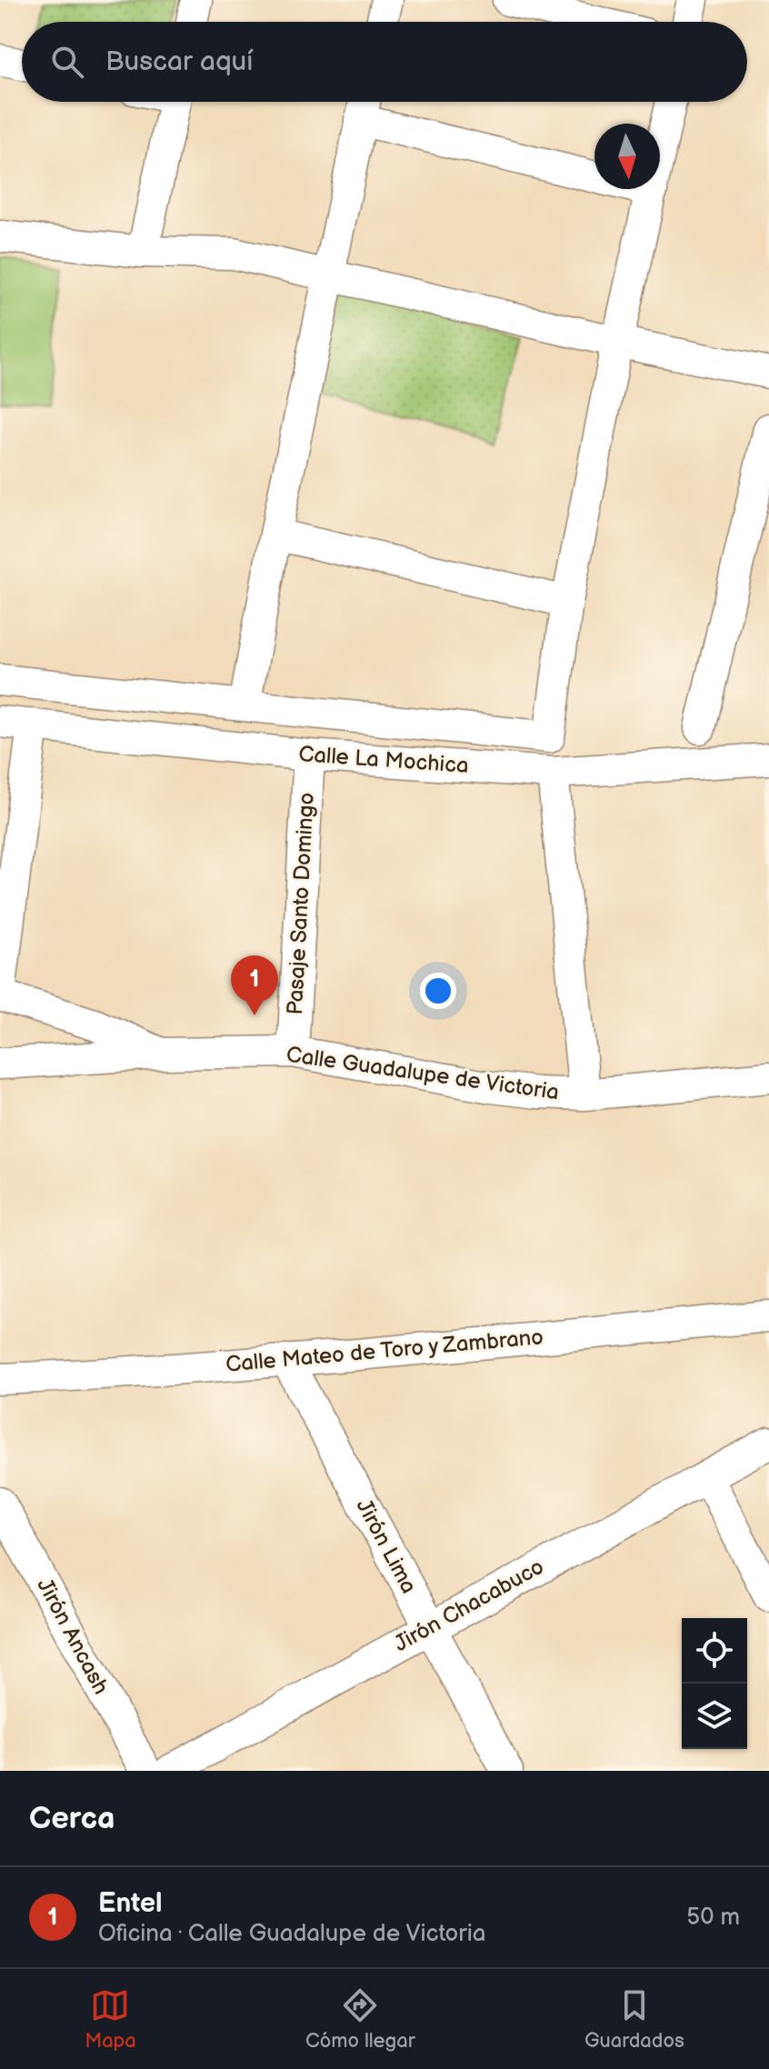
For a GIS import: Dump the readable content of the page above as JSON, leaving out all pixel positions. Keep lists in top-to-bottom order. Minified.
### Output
{"streets":{"street":["Calle La Mochica","Pasaje Santo Domingo","Calle Guadalupe de Victoria","Calle Mateo de Toro y Zambrano","Jirón Lima","Jirón Chacabuco","Jirón Ancash"]},"crossings":[["Calle La Mochica","Pasaje Santo Domingo"],["Pasaje Santo Domingo","Calle Guadalupe de Victoria"],["Calle Mateo de Toro y Zambrano","Jirón Lima"],["Jirón Lima","Jirón Chacabuco"]],"north":"bottom","page":{"search":"Buscar aquí","pins":"1","heading":"Cerca","list":[{"mark":"1","name":"Entel","note":"Oficina · Calle Guadalupe de Victoria","value":"50 m"}],"nav":["Mapa","Cómo llegar","Guardados"]}}
